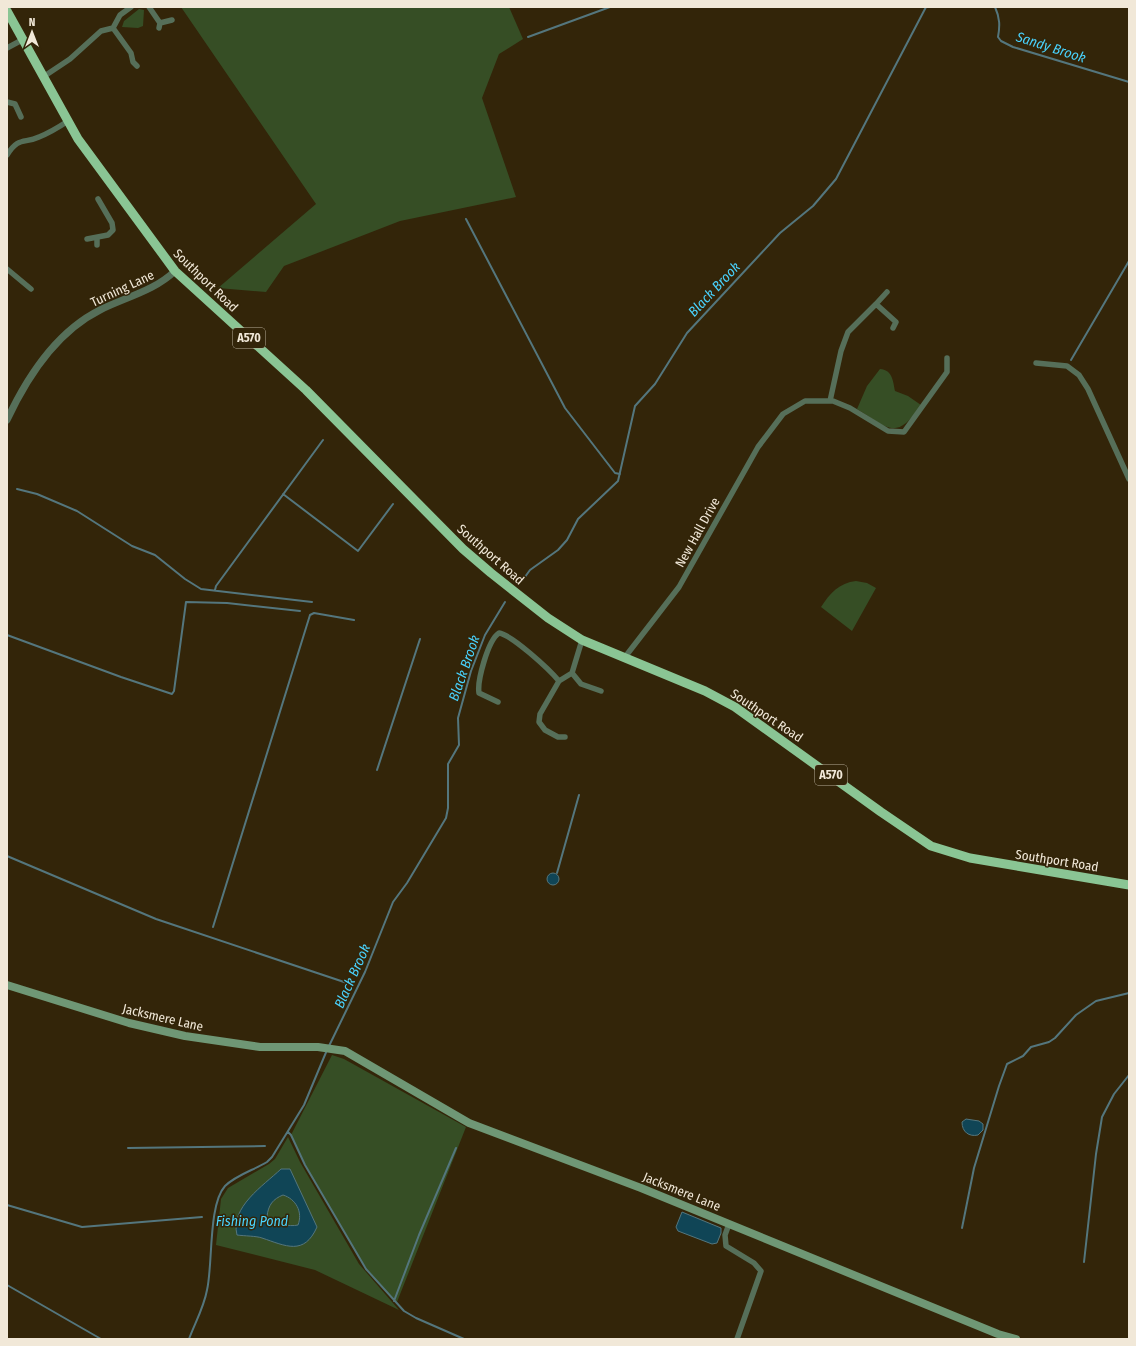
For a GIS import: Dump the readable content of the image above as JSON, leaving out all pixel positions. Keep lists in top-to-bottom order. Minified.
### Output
{"streets":{"highway":["Southport Road","A570"],"main road":["Jacksmere Lane"],"street":["Turning Lane","New Hall Drive"]},"crossings":[["Southport Road","Turning Lane"],["Southport Road","New Hall Drive"]],"water":["Sandy Brook","Black Brook","Fishing Pond"],"north":"top"}
